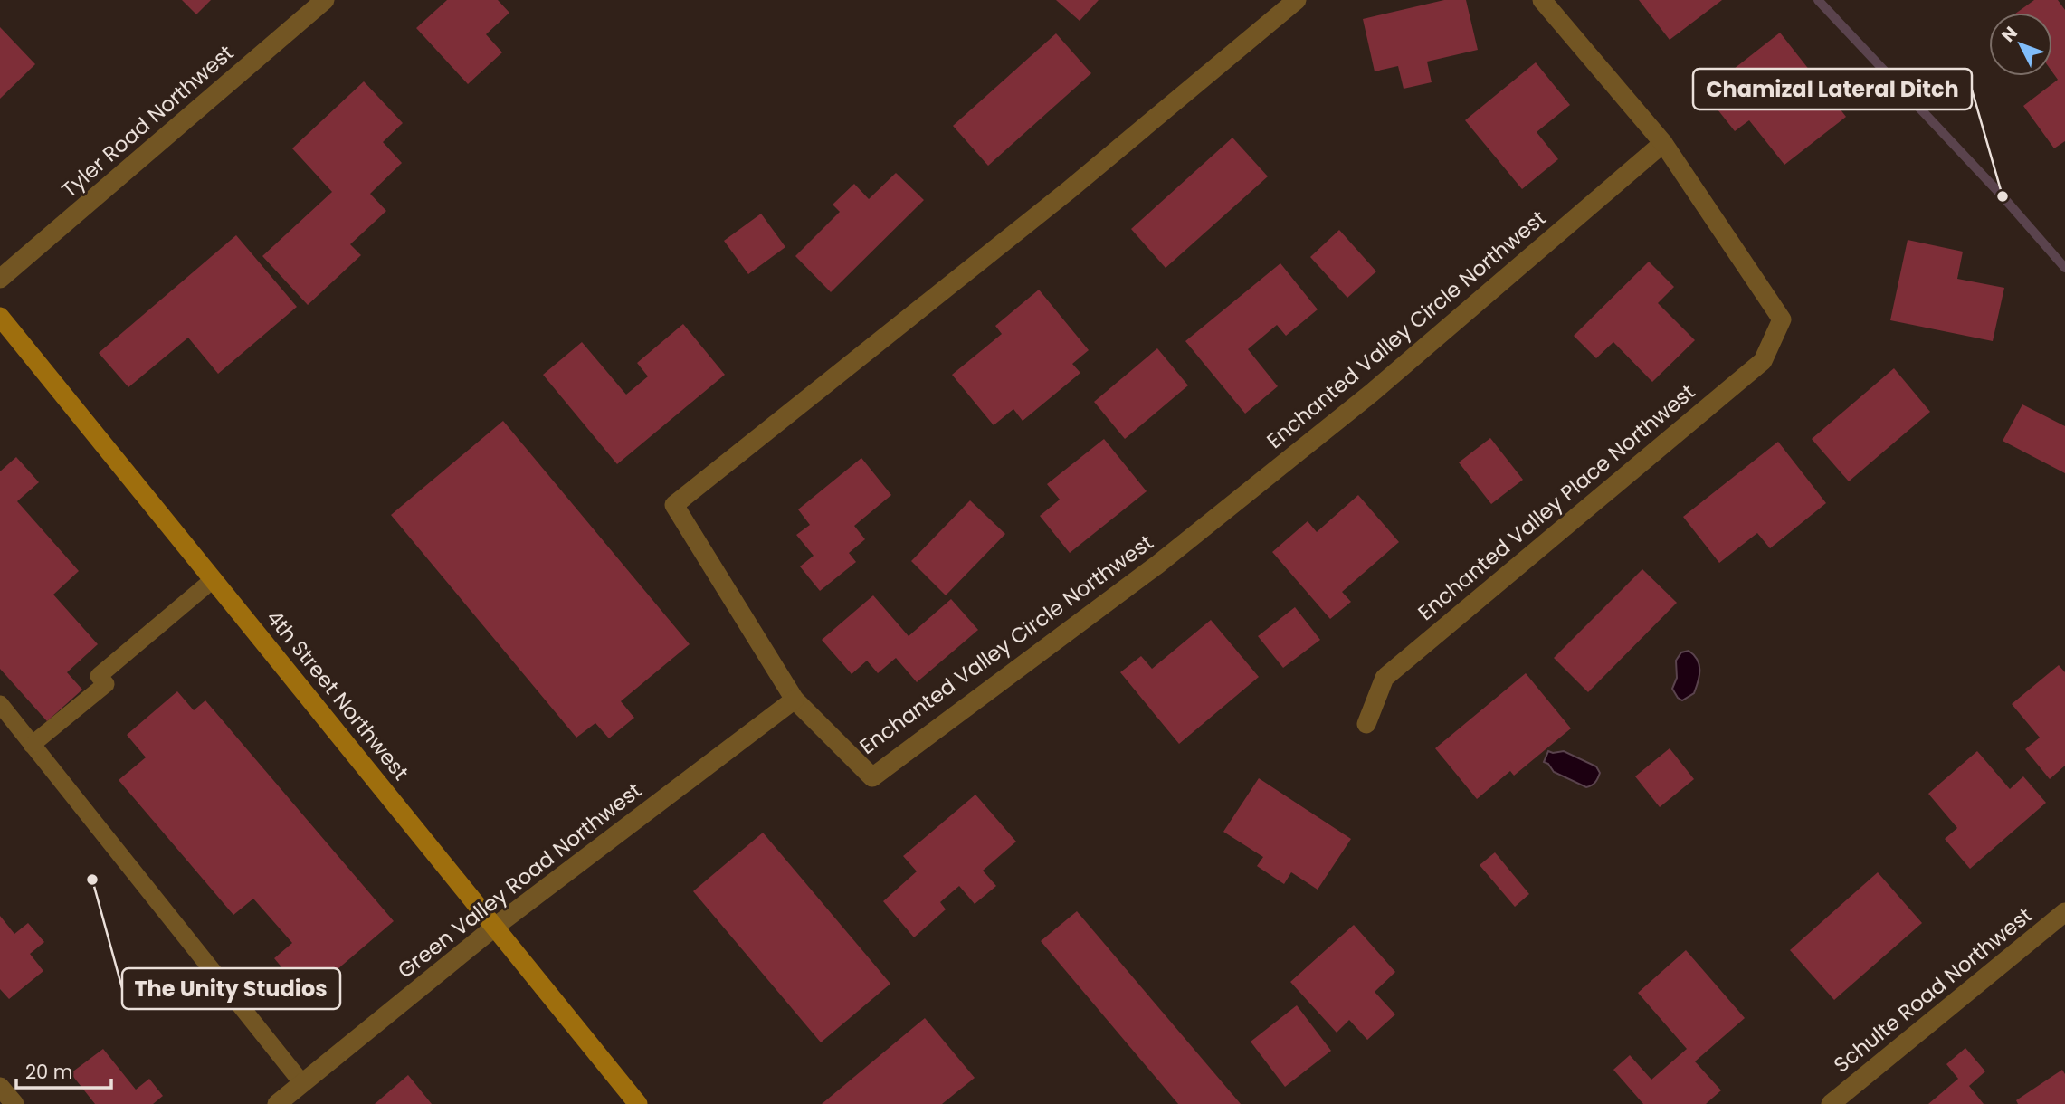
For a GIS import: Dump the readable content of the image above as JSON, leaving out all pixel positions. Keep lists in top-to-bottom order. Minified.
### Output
{"streets":{"main road":["4th Street Northwest"],"street":["Tyler Road Northwest","Enchanted Valley Circle Northwest","Enchanted Valley Place Northwest","Green Valley Road Northwest","Schulte Road Northwest"]},"crossings":[["Enchanted Valley Circle Northwest","Enchanted Valley Place Northwest"],["Enchanted Valley Circle Northwest","Green Valley Road Northwest"],["4th Street Northwest","Green Valley Road Northwest"]],"places":["Chamizal Lateral Ditch","The Unity Studios"],"scale_bar":"20 m","north":"top left"}
